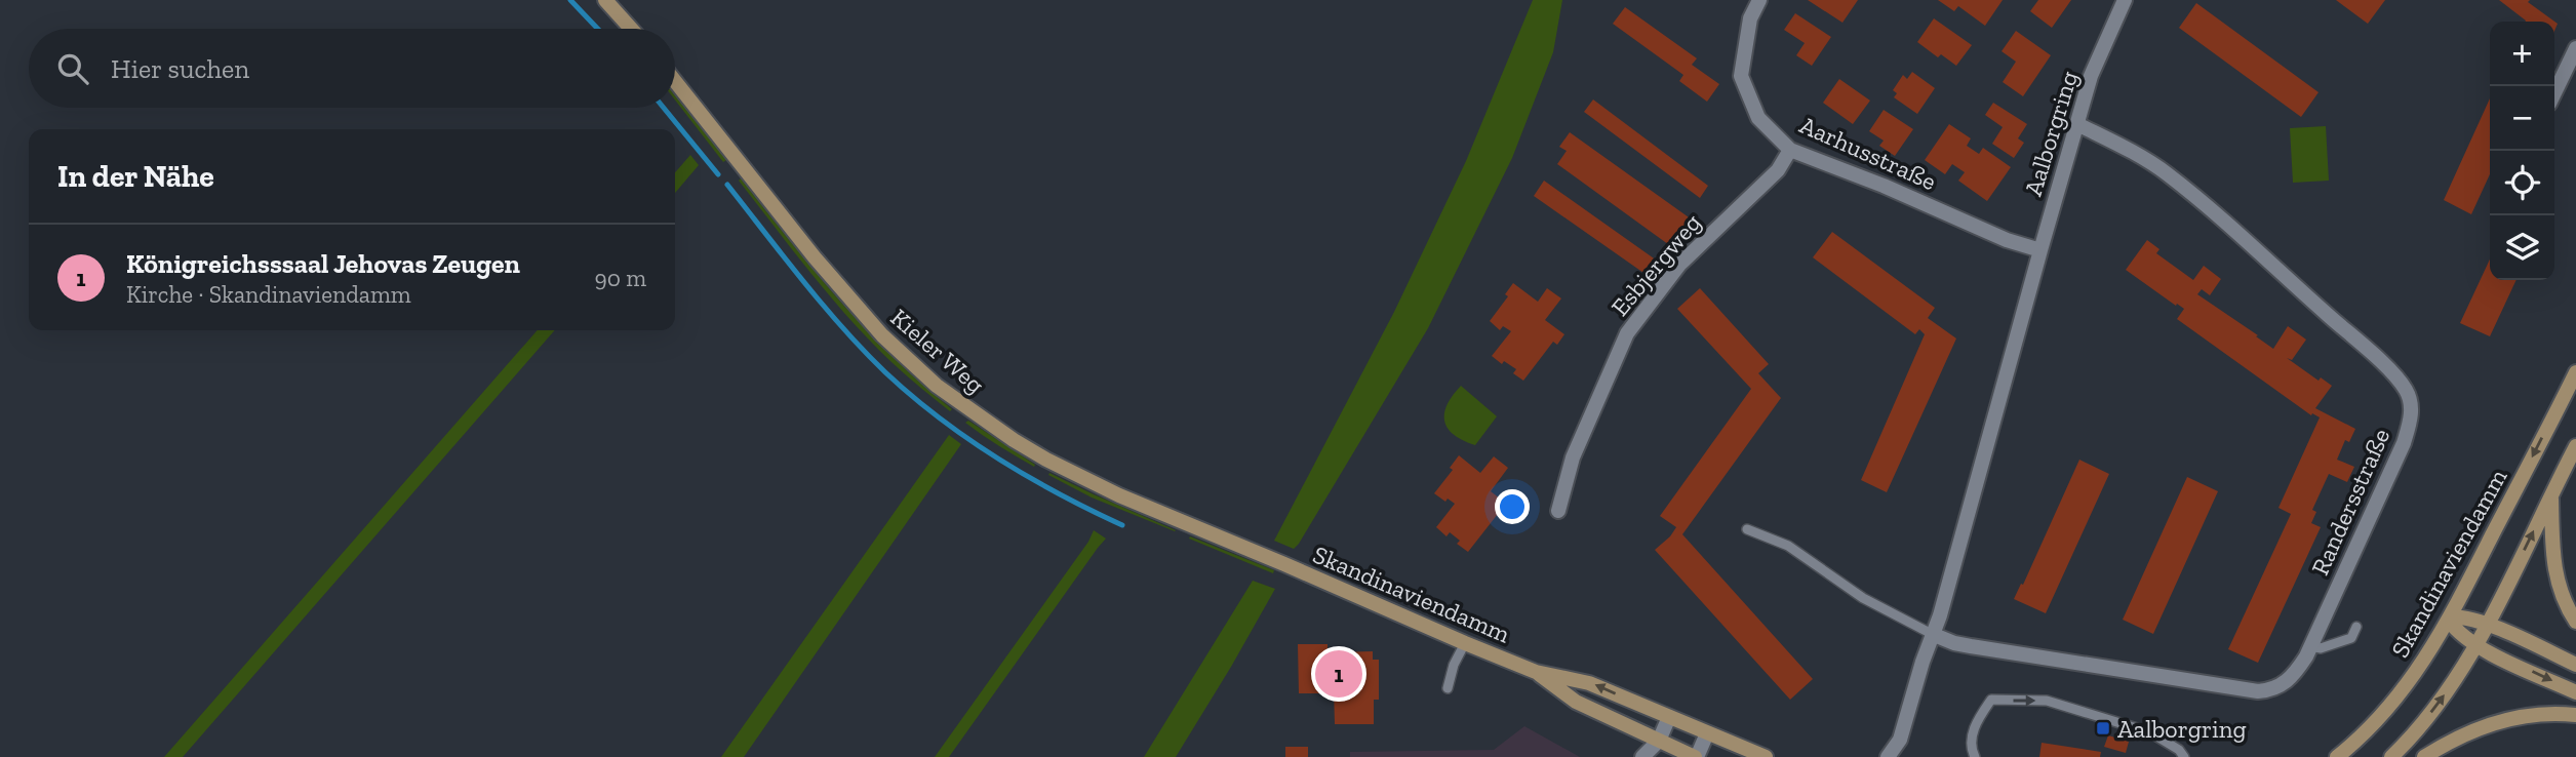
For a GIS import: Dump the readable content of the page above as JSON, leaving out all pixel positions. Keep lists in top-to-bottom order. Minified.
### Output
{"streets":{"street":["Aalborgring","Aarhusstraße","Esbjergweg","Kieler Weg","Randersstraße","Skandinaviendamm"]},"crossings":[["Aalborgring","Aarhusstraße"],["Aalborgring","Randersstraße"],["Aarhusstraße","Esbjergweg"],["Kieler Weg","Skandinaviendamm"]],"places":{"transit":["Aalborgring"]},"page":{"map_buttons":["+","−"],"search":"Hier suchen","heading":"In der Nähe","list":[{"mark":"1","name":"Königreichsssaal Jehovas Zeugen","note":"Kirche · Skandinaviendamm","value":"90 m"}],"pins":"1"}}
